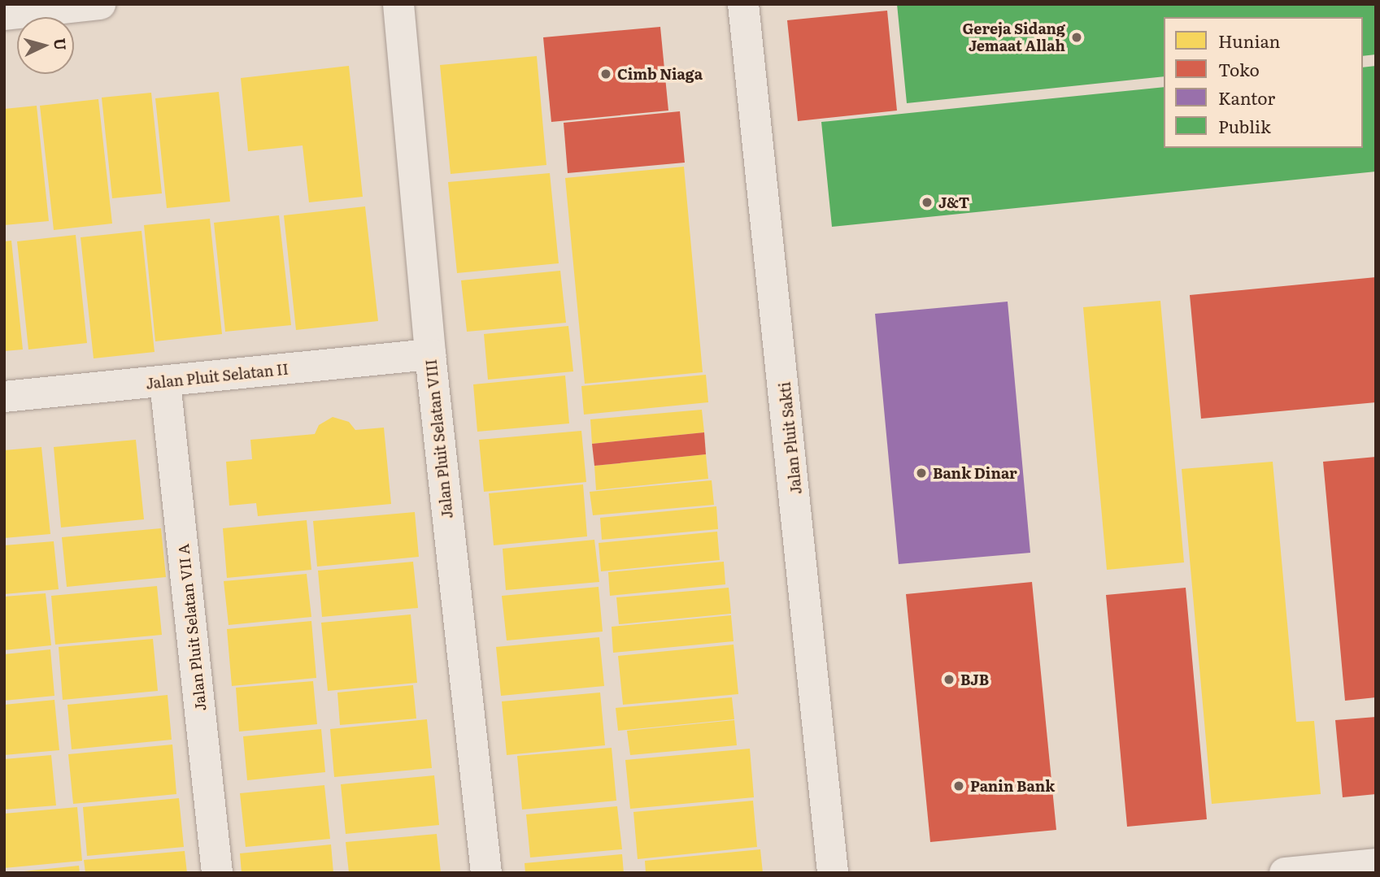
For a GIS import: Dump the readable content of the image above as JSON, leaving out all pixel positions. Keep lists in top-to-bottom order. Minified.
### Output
{"streets":{"street":["Jalan Pluit Selatan II","Jalan Pluit Sakti","Jalan Pluit Selatan VIII","Jalan Pluit Selatan VII A"]},"crossings":[["Jalan Pluit Selatan II","Jalan Pluit Selatan VIII"],["Jalan Pluit Selatan II","Jalan Pluit Selatan VII A"]],"places":["Gereja Sidang Jemaat Allah","Cimb Niaga","J&T","Bank Dinar","BJB","Panin Bank"],"legend":["Hunian","Toko","Kantor","Publik"],"north":"right"}
